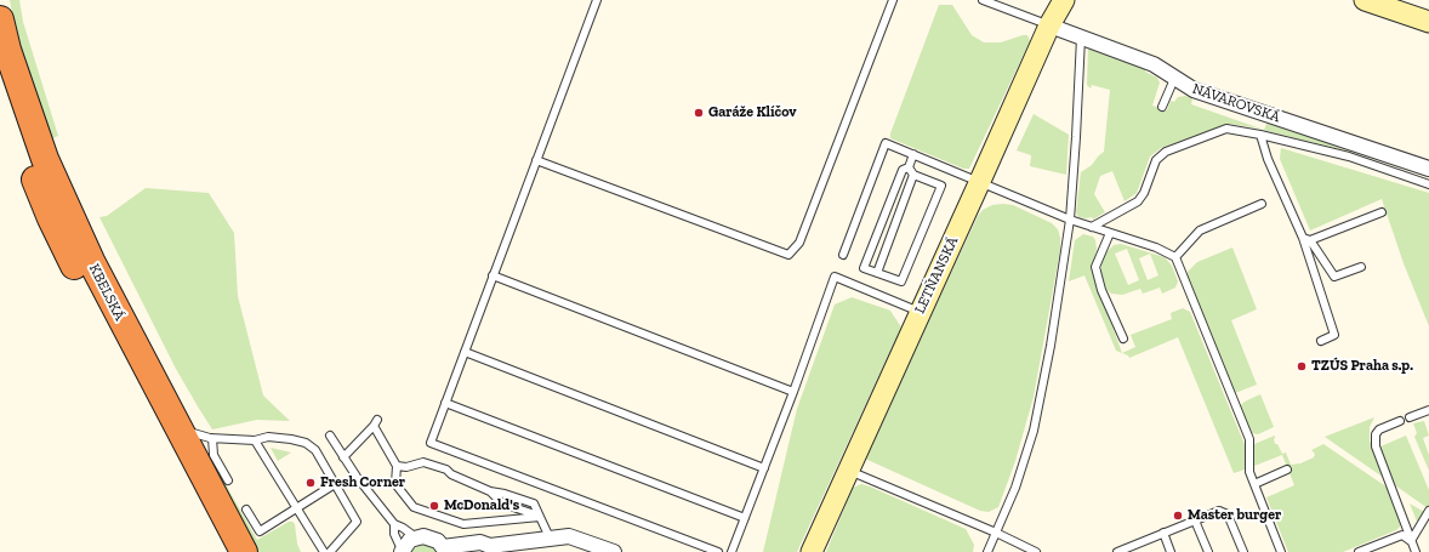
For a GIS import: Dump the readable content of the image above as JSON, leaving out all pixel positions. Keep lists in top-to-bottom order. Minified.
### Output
{"streets":{"highway":["KBELSKÁ"],"street":["NÁVAROVSKÁ","LETŇANSKÁ"]},"crossings":[["NÁVAROVSKÁ","LETŇANSKÁ"]],"places":["Garáže Klíčov","TZÚS Praha s.p.","Fresh Corner","McDonald's","Master burger"]}
